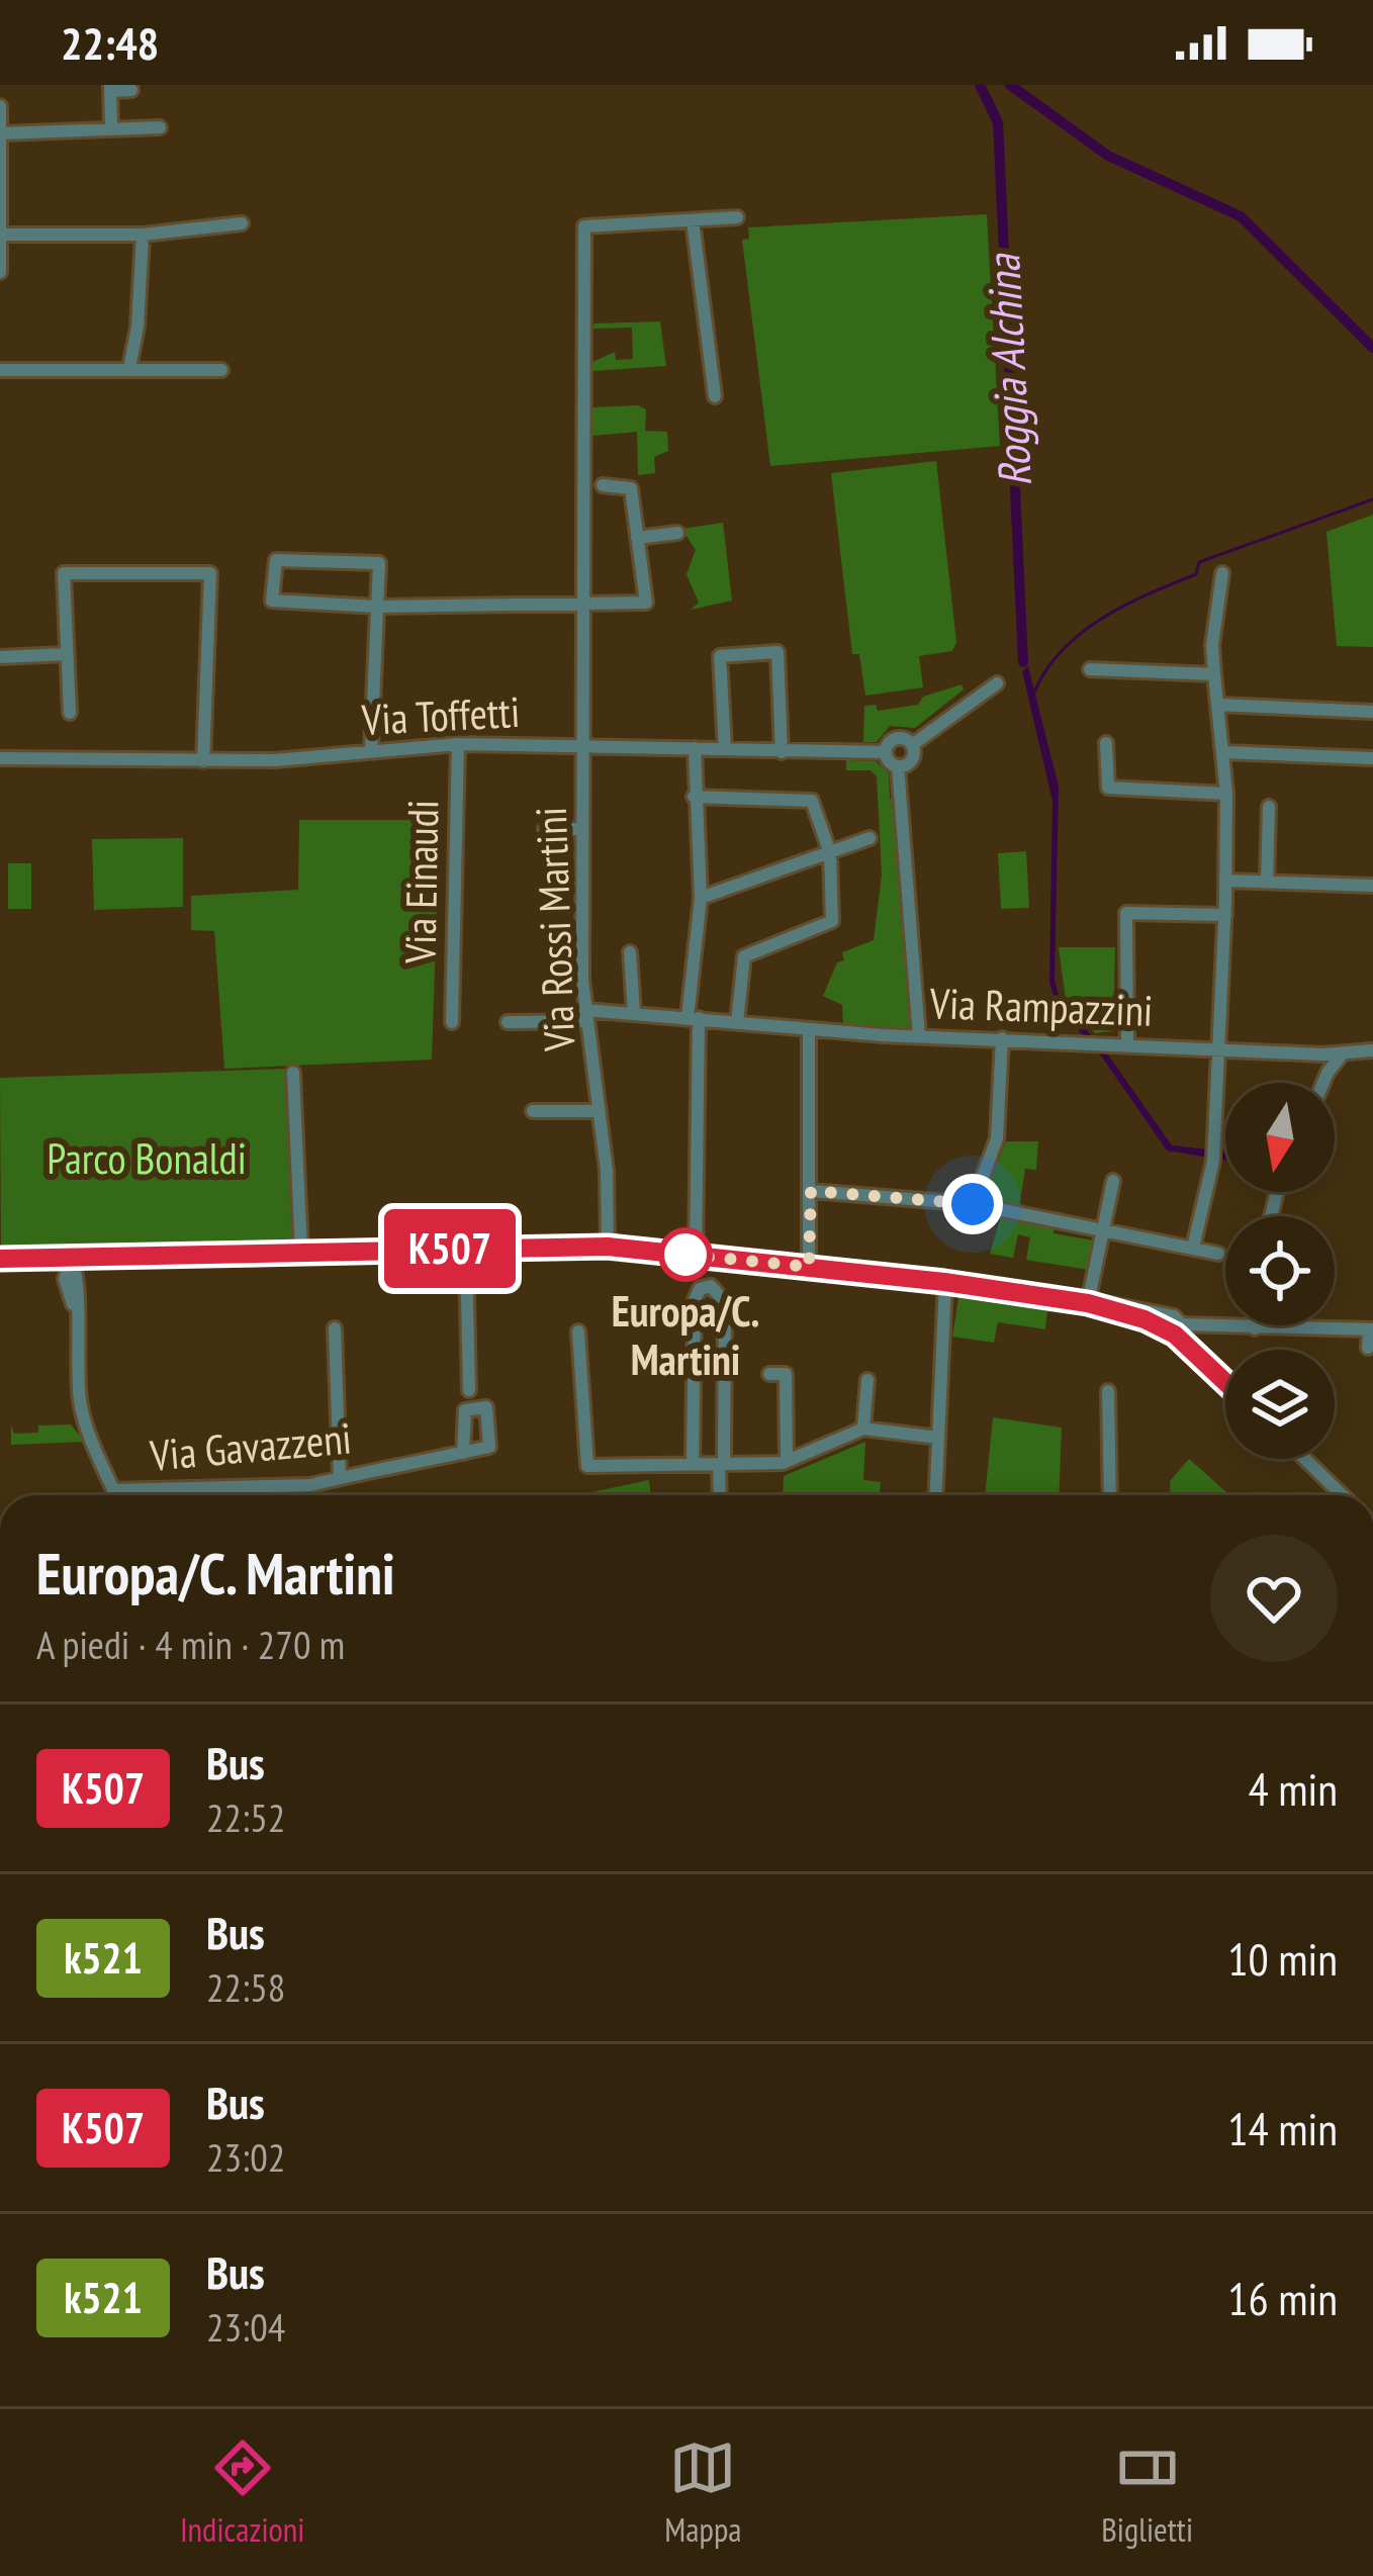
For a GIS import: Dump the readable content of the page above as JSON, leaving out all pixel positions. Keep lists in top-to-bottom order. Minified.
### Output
{"streets":{"street":["Via Toffetti","Via Einaudi","Via Rossi Martini","Via Rampazzini","Via Gavazzeni"]},"crossings":[["Via Toffetti","Via Einaudi"],["Via Toffetti","Via Rossi Martini"],["Via Rossi Martini","Via Rampazzini"]],"water":["Roggia Alchina"],"parks":["Parco Bonaldi"],"places":["Europa/C. Martini"],"lines":["bus line K507"],"north":"bottom","page":{"status":"22:48","on_map":"K507","heading":["Europa/C. Martini","A piedi · 4 min · 270 m"],"list":[{"mark":"K507","name":"Bus","note":"22:52","value":"4 min"},{"mark":"k521","name":"Bus","note":"22:58","value":"10 min"},{"mark":"K507","name":"Bus","note":"23:02","value":"14 min"},{"mark":"k521","name":"Bus","note":"23:04","value":"16 min"}],"tabs":["Indicazioni","Mappa","Biglietti"]}}
